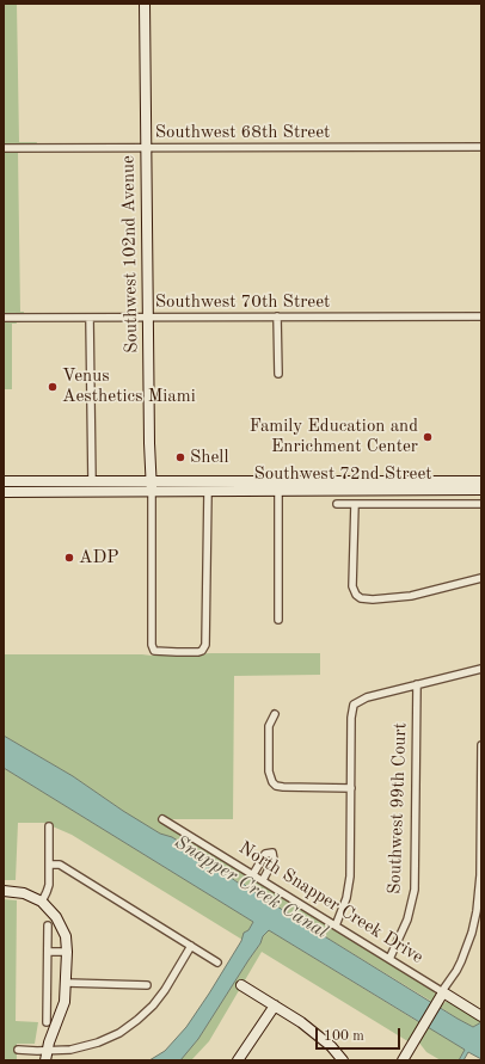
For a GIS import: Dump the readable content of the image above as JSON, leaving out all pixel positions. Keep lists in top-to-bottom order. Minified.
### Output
{"streets":{"street":["Southwest 68th Street","Southwest 102nd Avenue","Southwest 70th Street","Southwest 72nd Street","Southwest 99th Court","North Snapper Creek Drive"]},"crossings":[["Southwest 68th Street","Southwest 102nd Avenue"],["Southwest 102nd Avenue","Southwest 70th Street"],["Southwest 102nd Avenue","Southwest 72nd Street"],["Southwest 99th Court","North Snapper Creek Drive"]],"water":["Snapper Creek Canal"],"places":["Venus Aesthetics Miami","Family Education and Enrichment Center","Shell","ADP"],"scale_bar":"100 m"}
